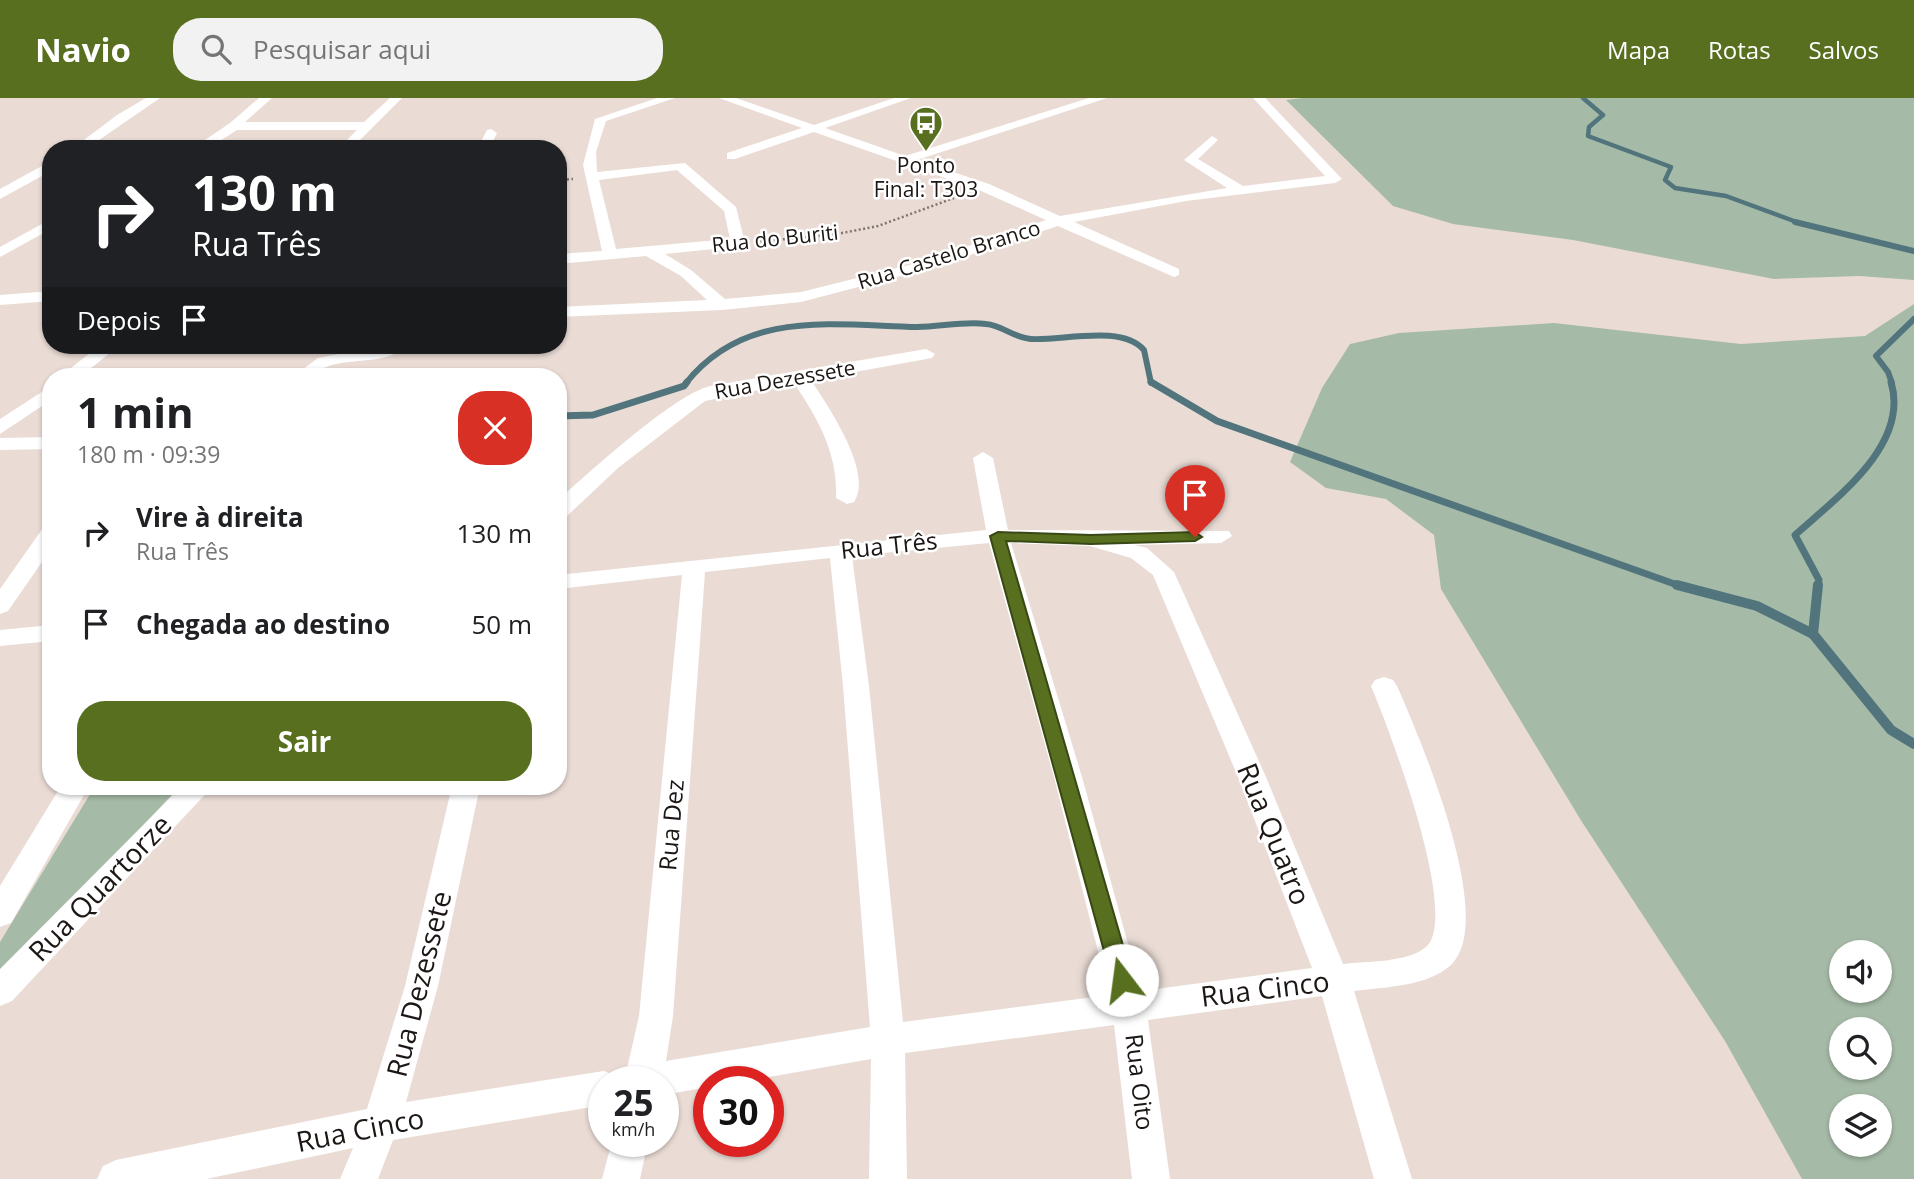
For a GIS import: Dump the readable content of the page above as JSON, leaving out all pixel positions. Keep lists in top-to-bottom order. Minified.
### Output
{"streets":{"street":["Rua do Buriti","Rua Castelo Branco","Rua Dezessete","Rua Três","Rua Dez","Rua Quatro","Rua Quartorze","Rua Cinco","Rua Oito"]},"crossings":[["Rua Dezessete","Rua Cinco"],["Rua Três","Rua Dez"],["Rua Três","Rua Quatro"],["Rua Três","Rua Oito"],["Rua Quatro","Rua Cinco"],["Rua Cinco","Rua Oito"]],"places":{"bus stop":["Ponto Final: T303"]},"page":{"header":"Navio","search":"Pesquisar aqui","nav":["Mapa","Rotas","Salvos"],"turn":["130 m","Rua Três"],"then":"Depois","heading":["1 min","180 m · 09:39"],"list":[{"name":"Vire à direita","note":"Rua Três","value":"130 m"},{"name":"Chegada ao destino","value":"50 m"}],"buttons":"Sair","speed":"25 km/h","limit":"30"}}
